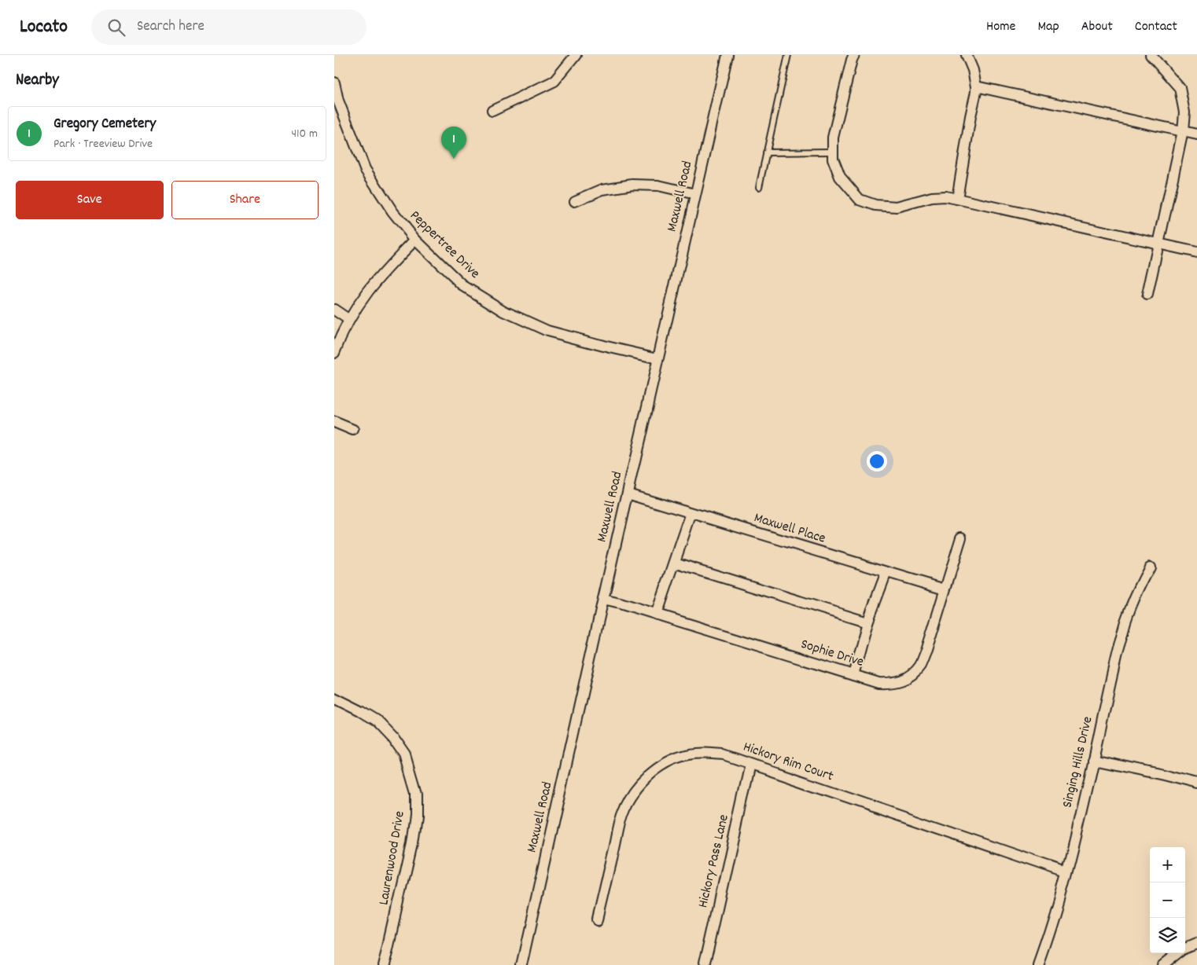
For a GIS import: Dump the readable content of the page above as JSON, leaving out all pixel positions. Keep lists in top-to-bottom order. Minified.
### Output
{"streets":{"street":["Maxwell Road","Peppertree Drive","Maxwell Place","Sophie Drive","Hickory Rim Court","Singing Hills Drive","Laurenwood Drive","Hickory Pass Lane"]},"crossings":[["Maxwell Road","Peppertree Drive"],["Maxwell Road","Maxwell Place"],["Maxwell Road","Sophie Drive"],["Maxwell Place","Sophie Drive"],["Hickory Rim Court","Singing Hills Drive"],["Hickory Rim Court","Hickory Pass Lane"]],"page":{"header":"Locato","search":"Search here","nav":["Home","Map","About","Contact"],"heading":"Nearby","list":[{"mark":"1","name":"Gregory Cemetery","note":"Park · Treeview Drive","value":"410 m"}],"pins":"1","buttons":["Save","Share"],"map_buttons":["+","−"]}}
